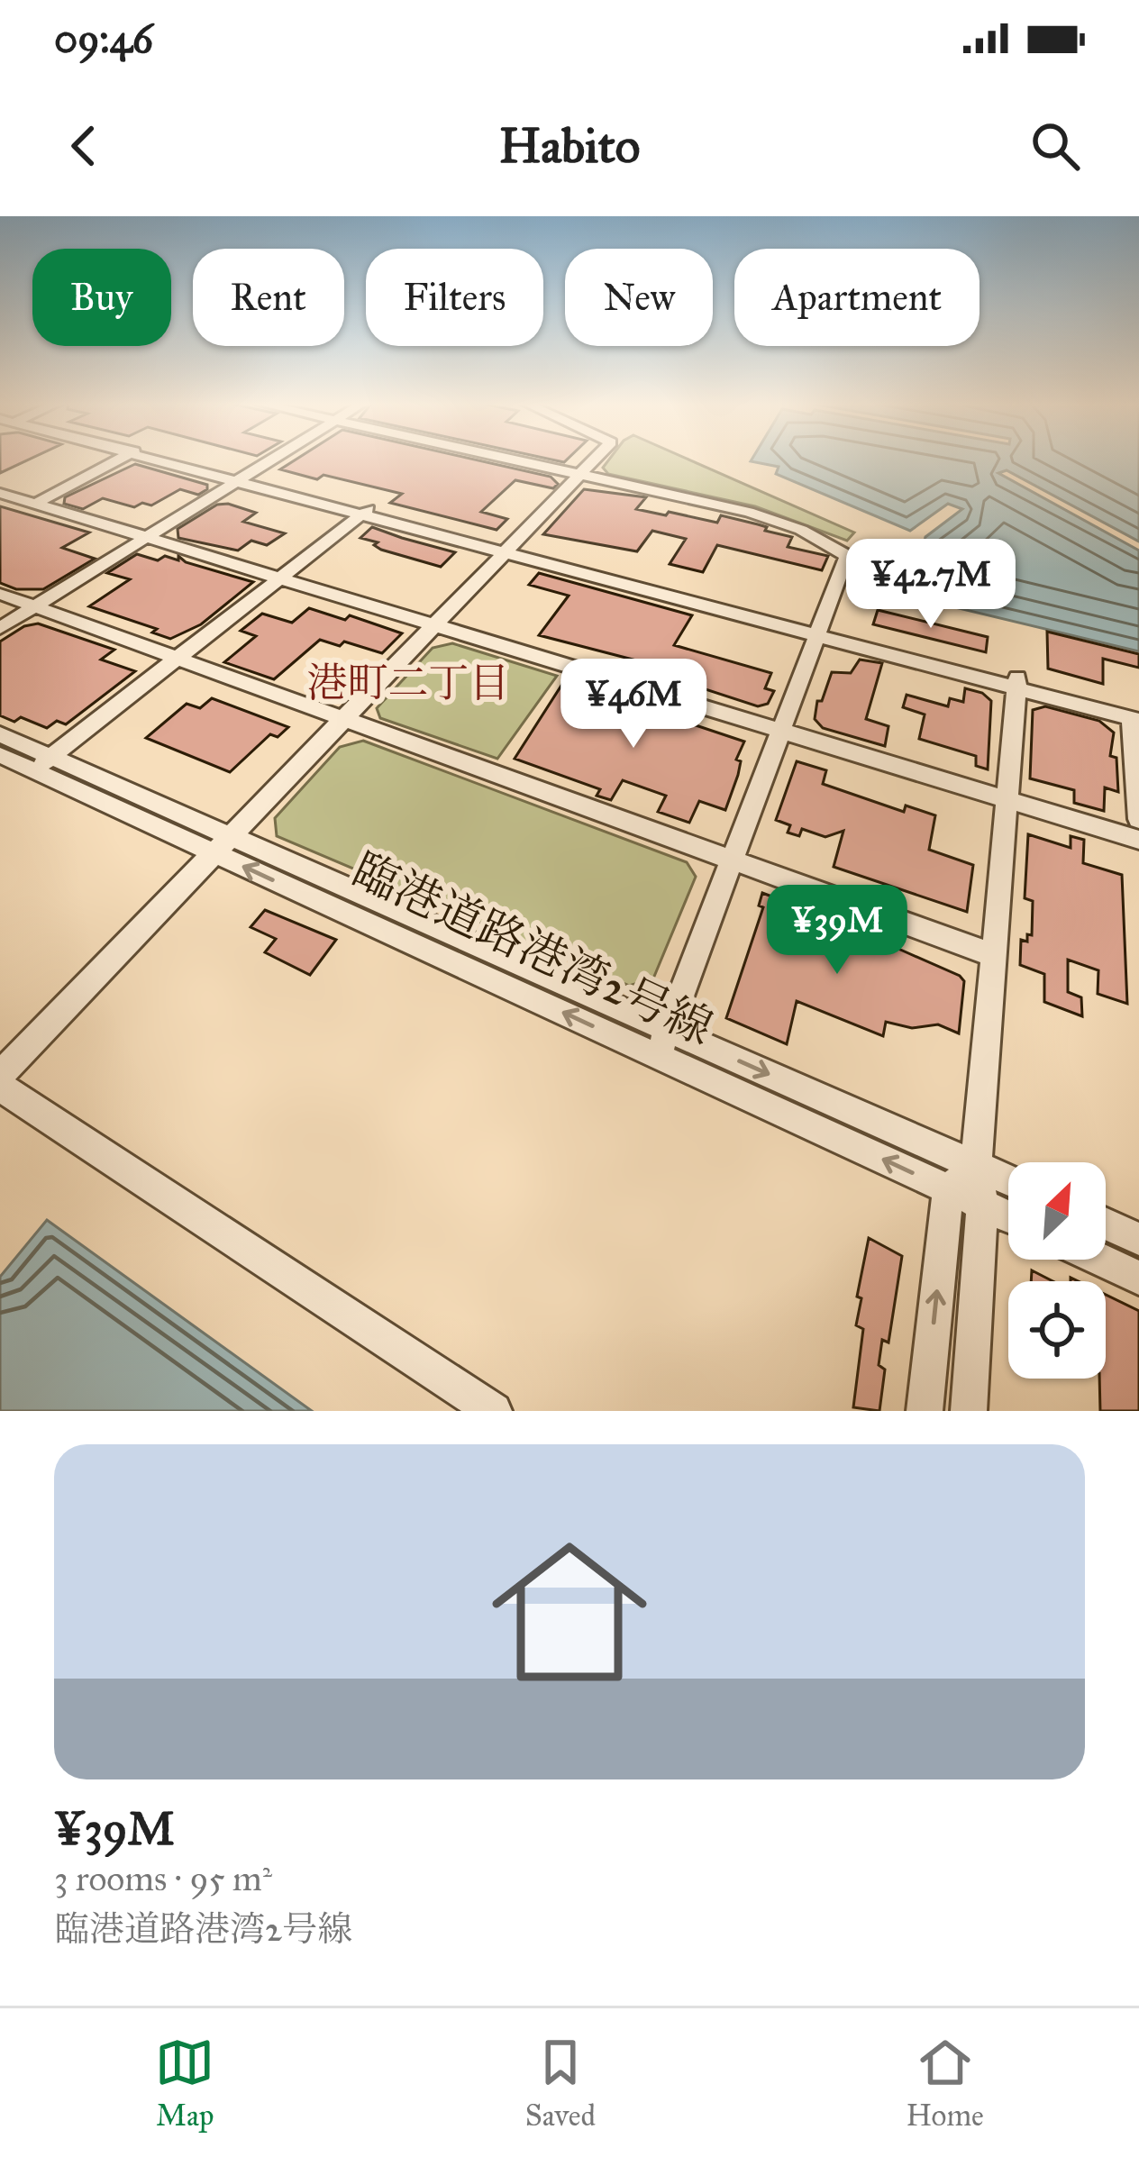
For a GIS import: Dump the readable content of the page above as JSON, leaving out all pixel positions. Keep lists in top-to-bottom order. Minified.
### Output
{"streets":{"street":["臨港道路港湾2号線"]},"districts":["港町二丁目"],"north":"top right","page":{"status":"09:46","header":"Habito","chip":["Buy","Rent","Filters","New","Apartment"],"price":["¥42.7M","¥46M","¥39M"],"list":[{"name":"¥39M","note":"3 rooms · 95 m² · 臨港道路港湾2号線"}],"tabs":["Map","Saved","Home"]}}
